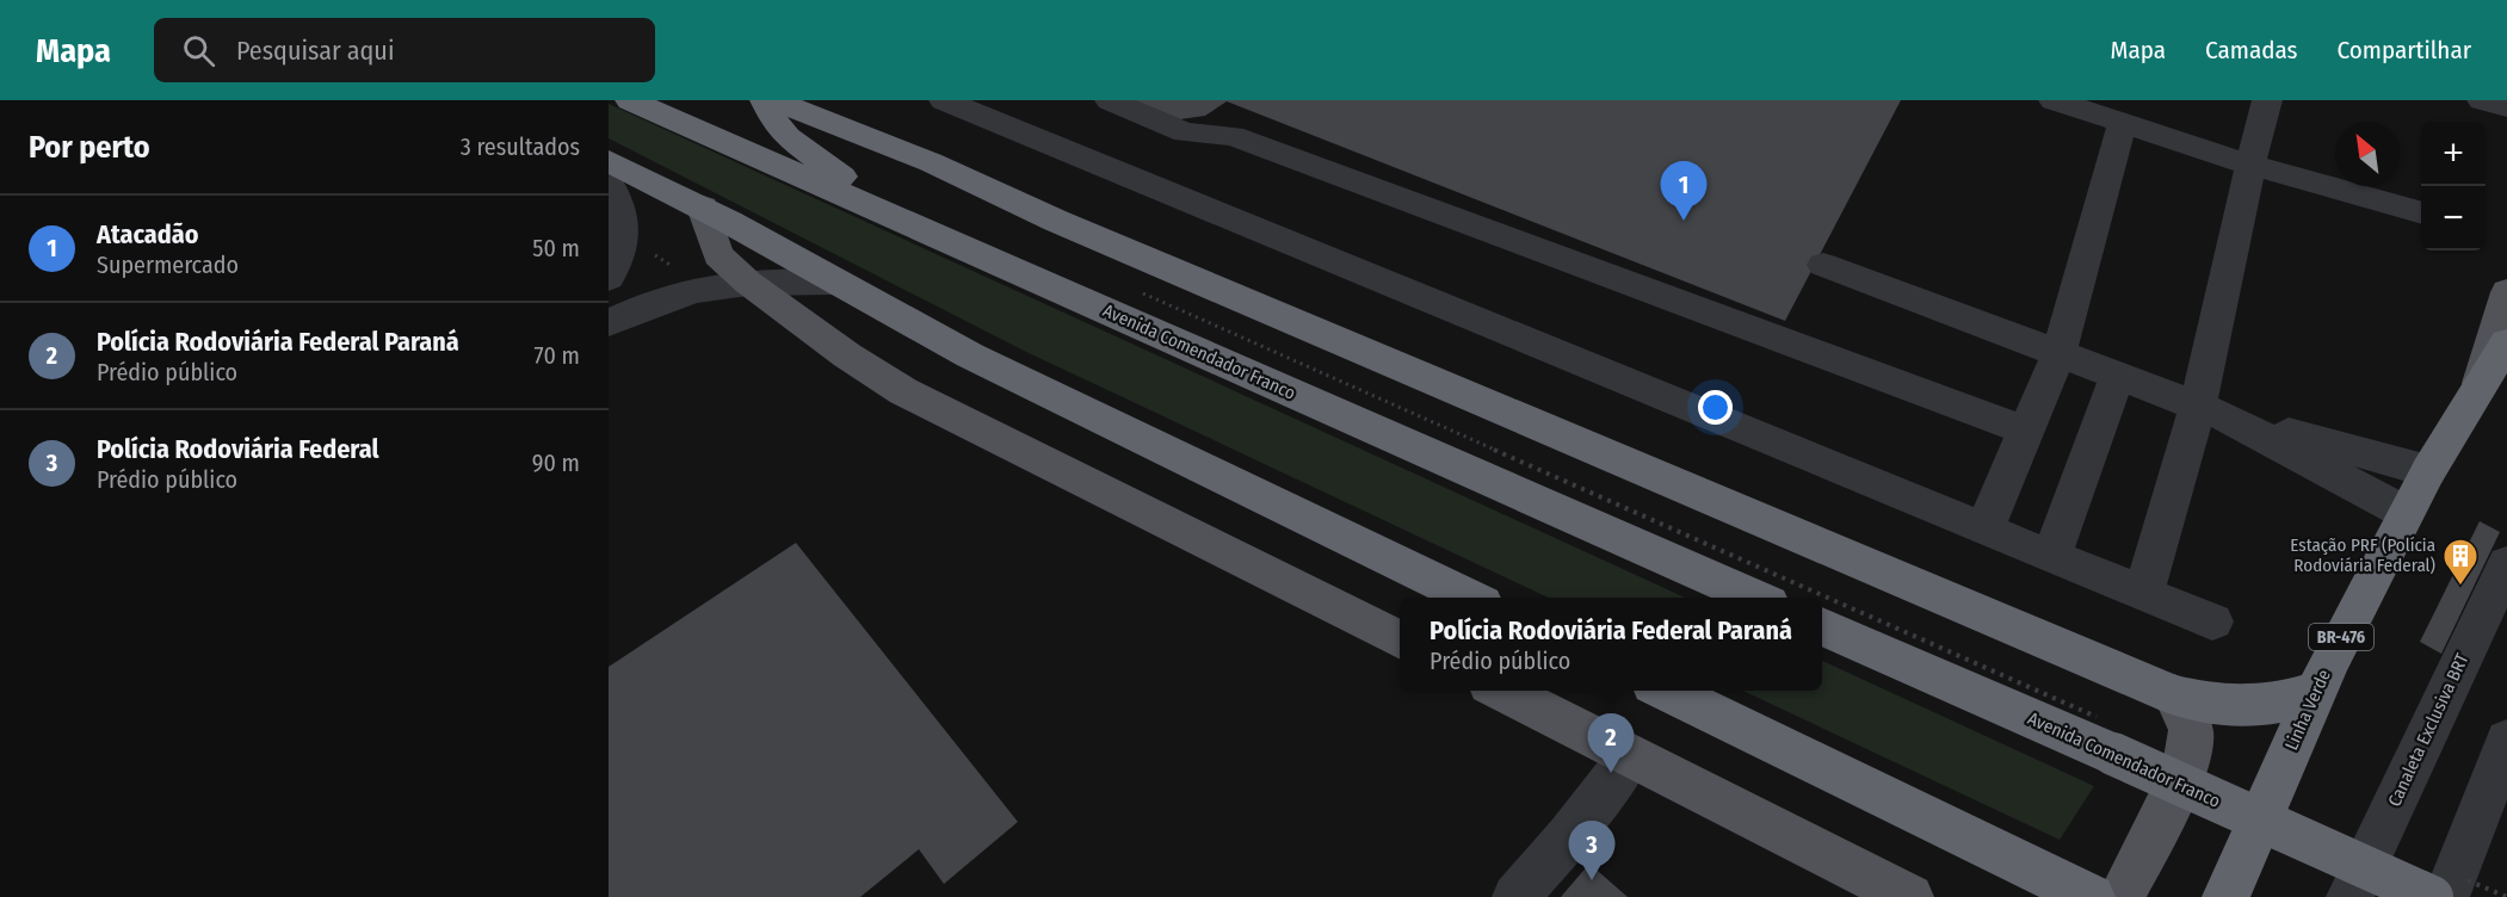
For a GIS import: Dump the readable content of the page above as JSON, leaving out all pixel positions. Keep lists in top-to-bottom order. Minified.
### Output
{"streets":{"highway":["Avenida Comendador Franco","BR-476","Linha Verde"],"street":["Canaleta Exclusiva BRT"]},"places":{"building":["Estação PRF (Polícia Rodoviária Federal)"]},"north":"top left","page":{"header":"Mapa","search":"Pesquisar aqui","nav":["Mapa","Camadas","Compartilhar"],"heading":["Por perto","3 resultados"],"map_buttons":["+","−"],"pins":["1","2","3"],"list":[{"mark":"1","name":"Atacadão","note":"Supermercado","value":"50 m"},{"mark":"2","name":"Polícia Rodoviária Federal Paraná","note":"Prédio público","value":"70 m"},{"mark":"3","name":"Polícia Rodoviária Federal","note":"Prédio público","value":"90 m"}],"popup":["Polícia Rodoviária Federal Paraná","Prédio público"]}}
